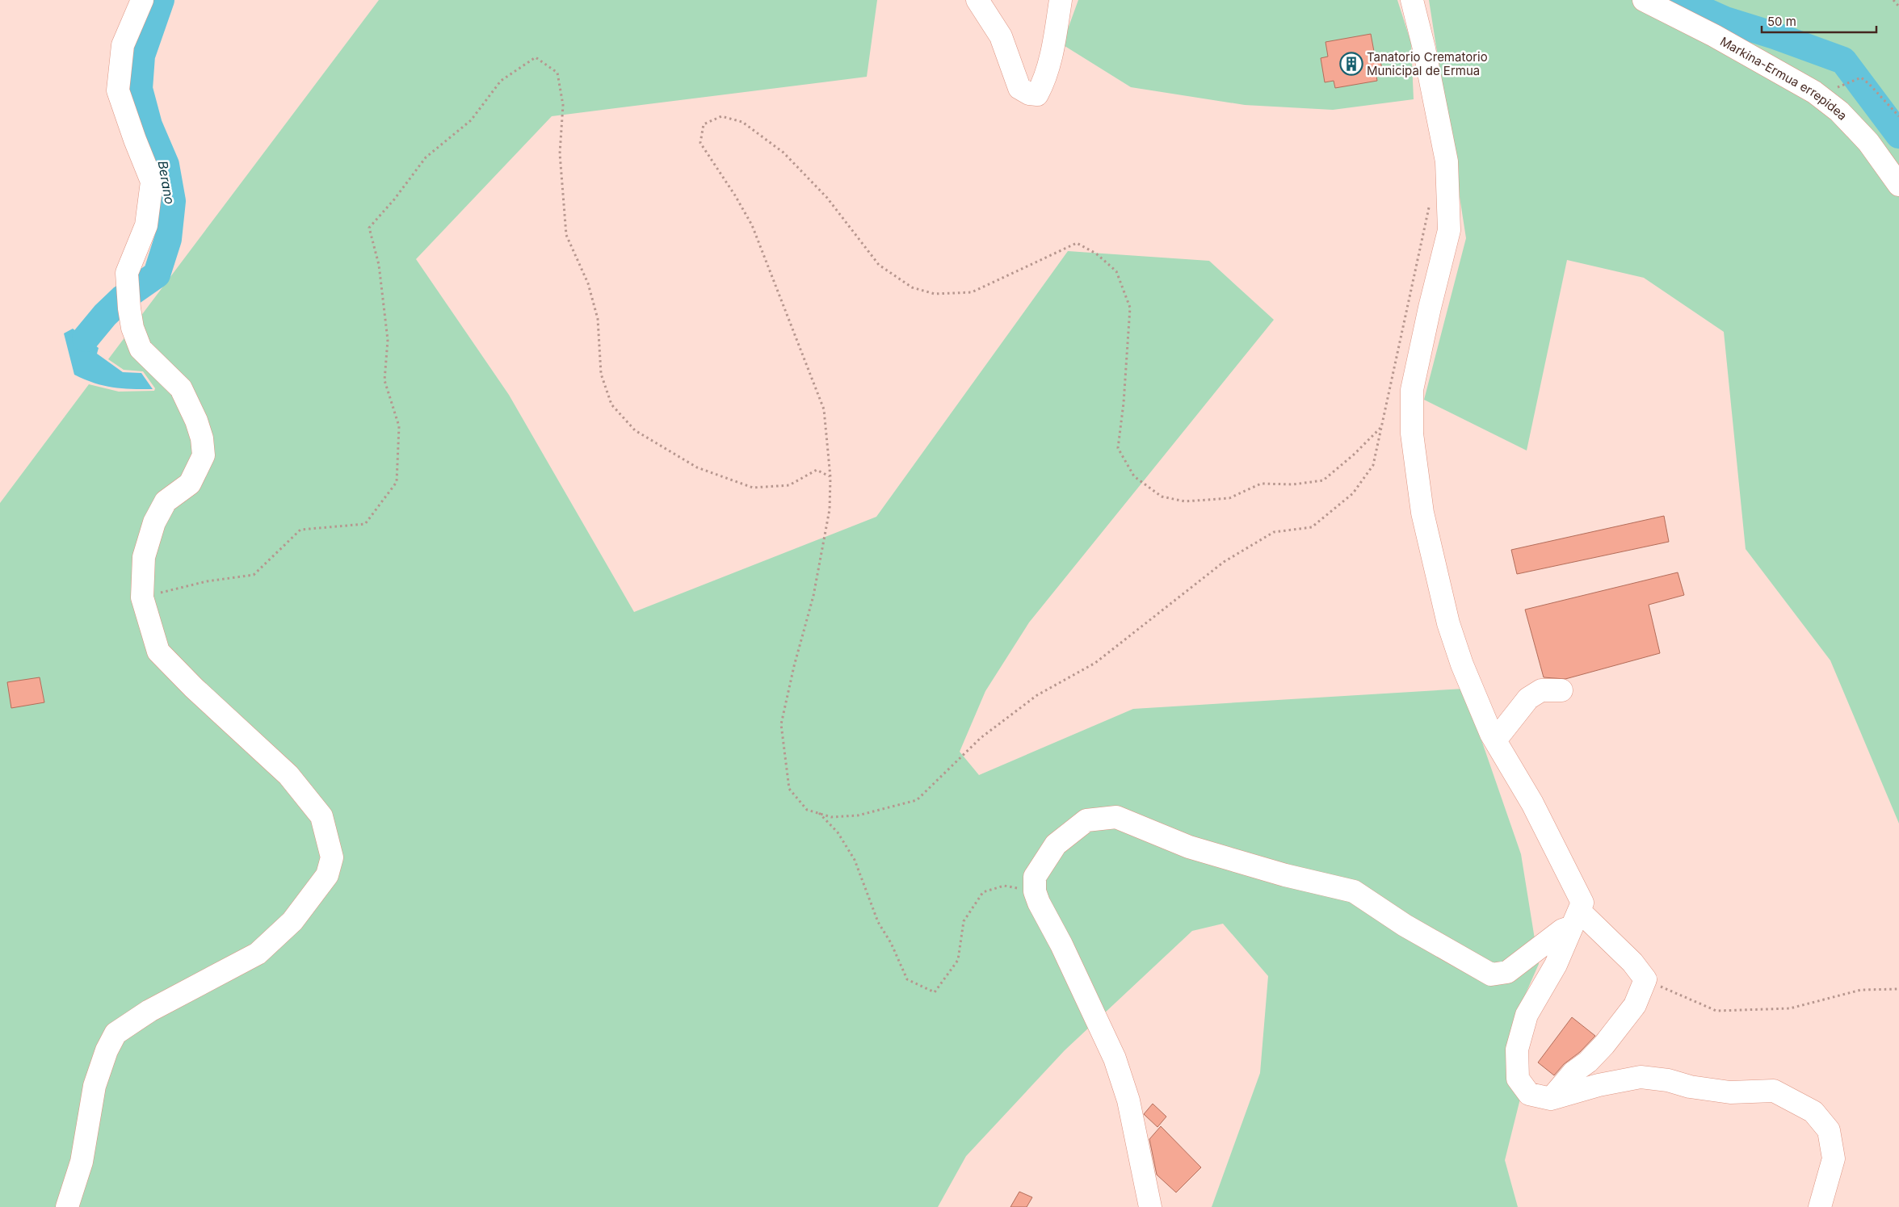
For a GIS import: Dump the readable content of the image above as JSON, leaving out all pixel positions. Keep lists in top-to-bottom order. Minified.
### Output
{"streets":{"street":["Markina-Ermua errepidea"]},"water":["Berano"],"places":{"building":["Tanatorio Crematorio Municipal de Ermua"]},"scale_bar":"50 m"}
